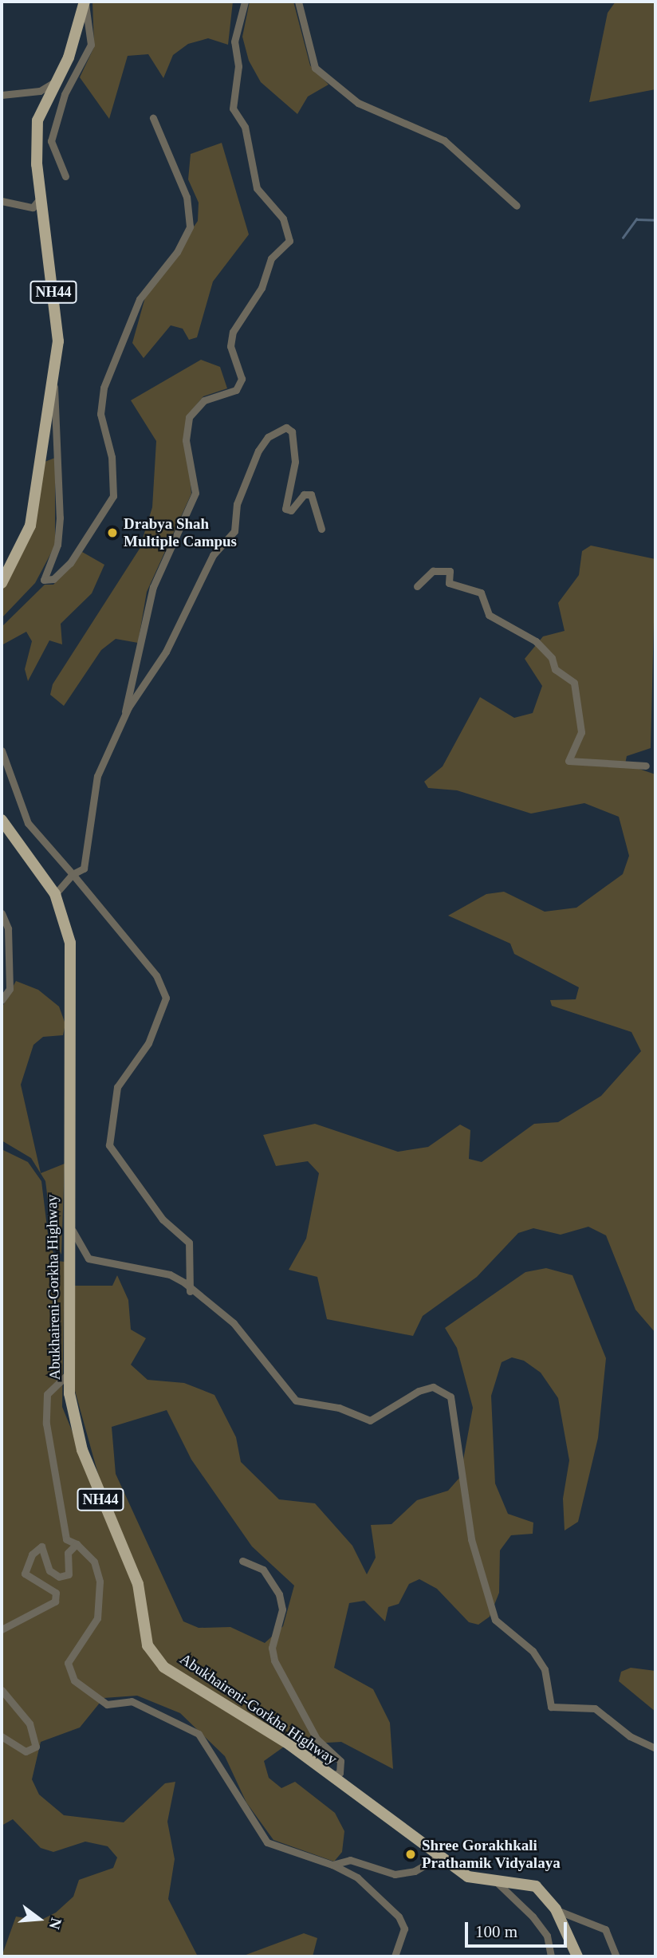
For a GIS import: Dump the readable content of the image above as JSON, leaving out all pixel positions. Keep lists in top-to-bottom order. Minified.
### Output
{"streets":{"main road":["NH44","Abukhaireni-Gorkha Highway"]},"places":["Drabya Shah Multiple Campus","Shree Gorakhkali Prathamik Vidyalaya"],"scale_bar":"100 m","north":"right"}
